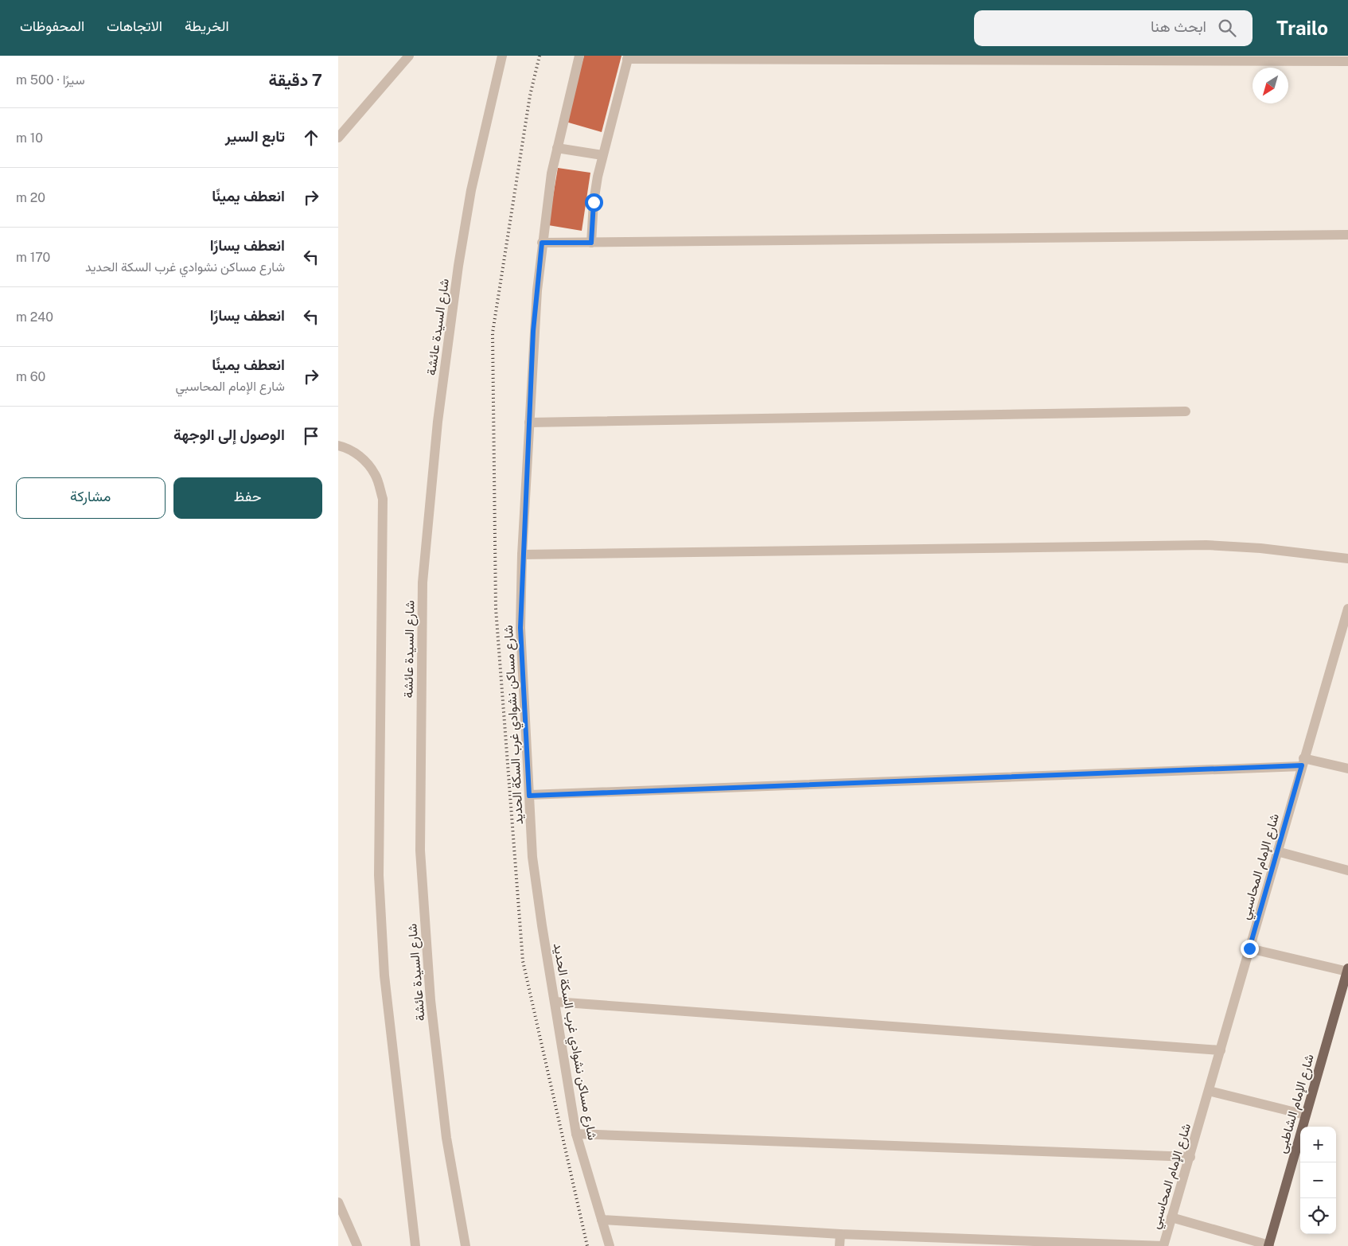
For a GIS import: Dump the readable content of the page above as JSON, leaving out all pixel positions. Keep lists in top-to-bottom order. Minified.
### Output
{"streets":{"main road":["شارع الإمام الشاطبى"],"street":["شارع السيدة عائشة","شارع مساكن نشوادي غرب السكة الحديد","شارع الإمام المحاسبي"]},"north":"bottom left","page":{"header":"Trailo","search":"ابحث هنا","nav":["الخريطة","الاتجاهات","المحفوظات"],"heading":["7 دقيقة","سيرًا · 500 m"],"list":[["تابع السير","10 m"],["انعطف يمينًا","20 m"],["انعطف يسارًا","شارع مساكن نشوادي غرب السكة الحديد","170 m"],["انعطف يسارًا","240 m"],["انعطف يمينًا","شارع الإمام المحاسبي","60 m"],"الوصول إلى الوجهة"],"buttons":["حفظ","مشاركة"],"map_buttons":["+","−"]}}
